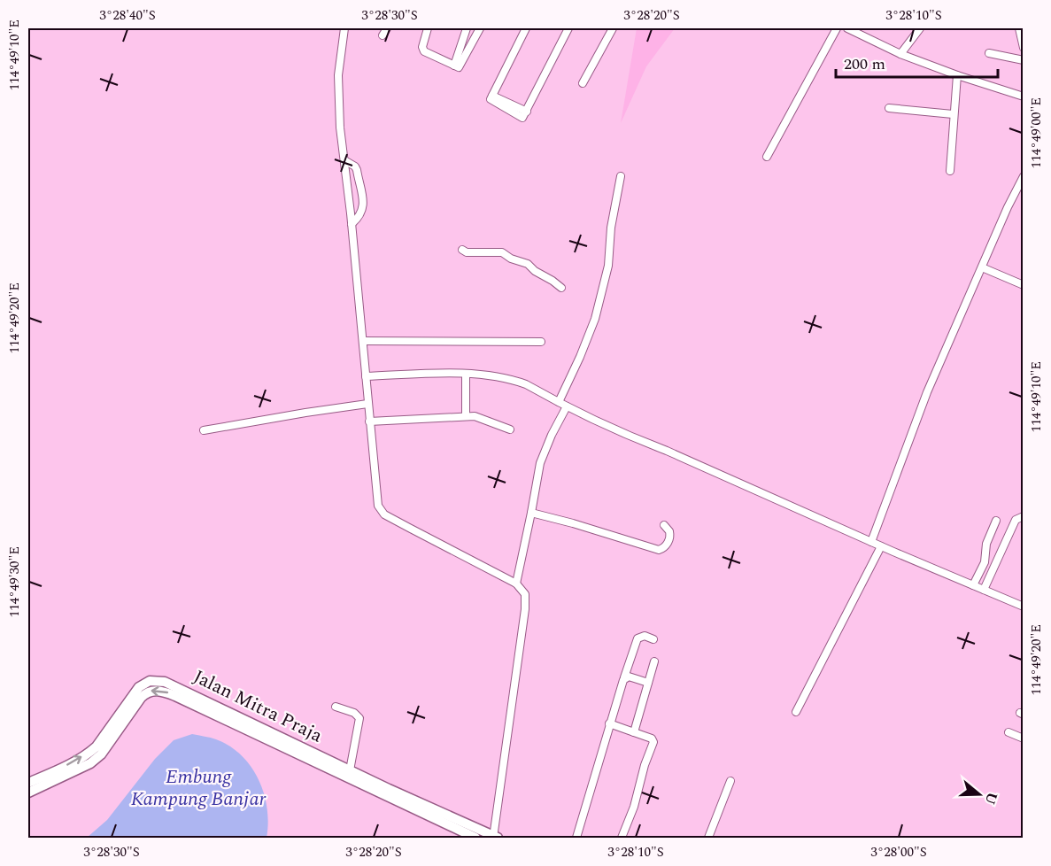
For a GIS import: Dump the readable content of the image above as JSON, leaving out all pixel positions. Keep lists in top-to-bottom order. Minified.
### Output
{"streets":{"street":["Jalan Mitra Praja"]},"water":["Embung Kampung Banjar"],"scale_bar":"200 m","north":"right","coordinates":["3°28'40\"S","3°28'30\"S","3°28'20\"S","3°28'10\"S","114°49'10\"E","114°49'00\"E","114°49'20\"E","114°49'30\"E","3°28'00\"S"]}
